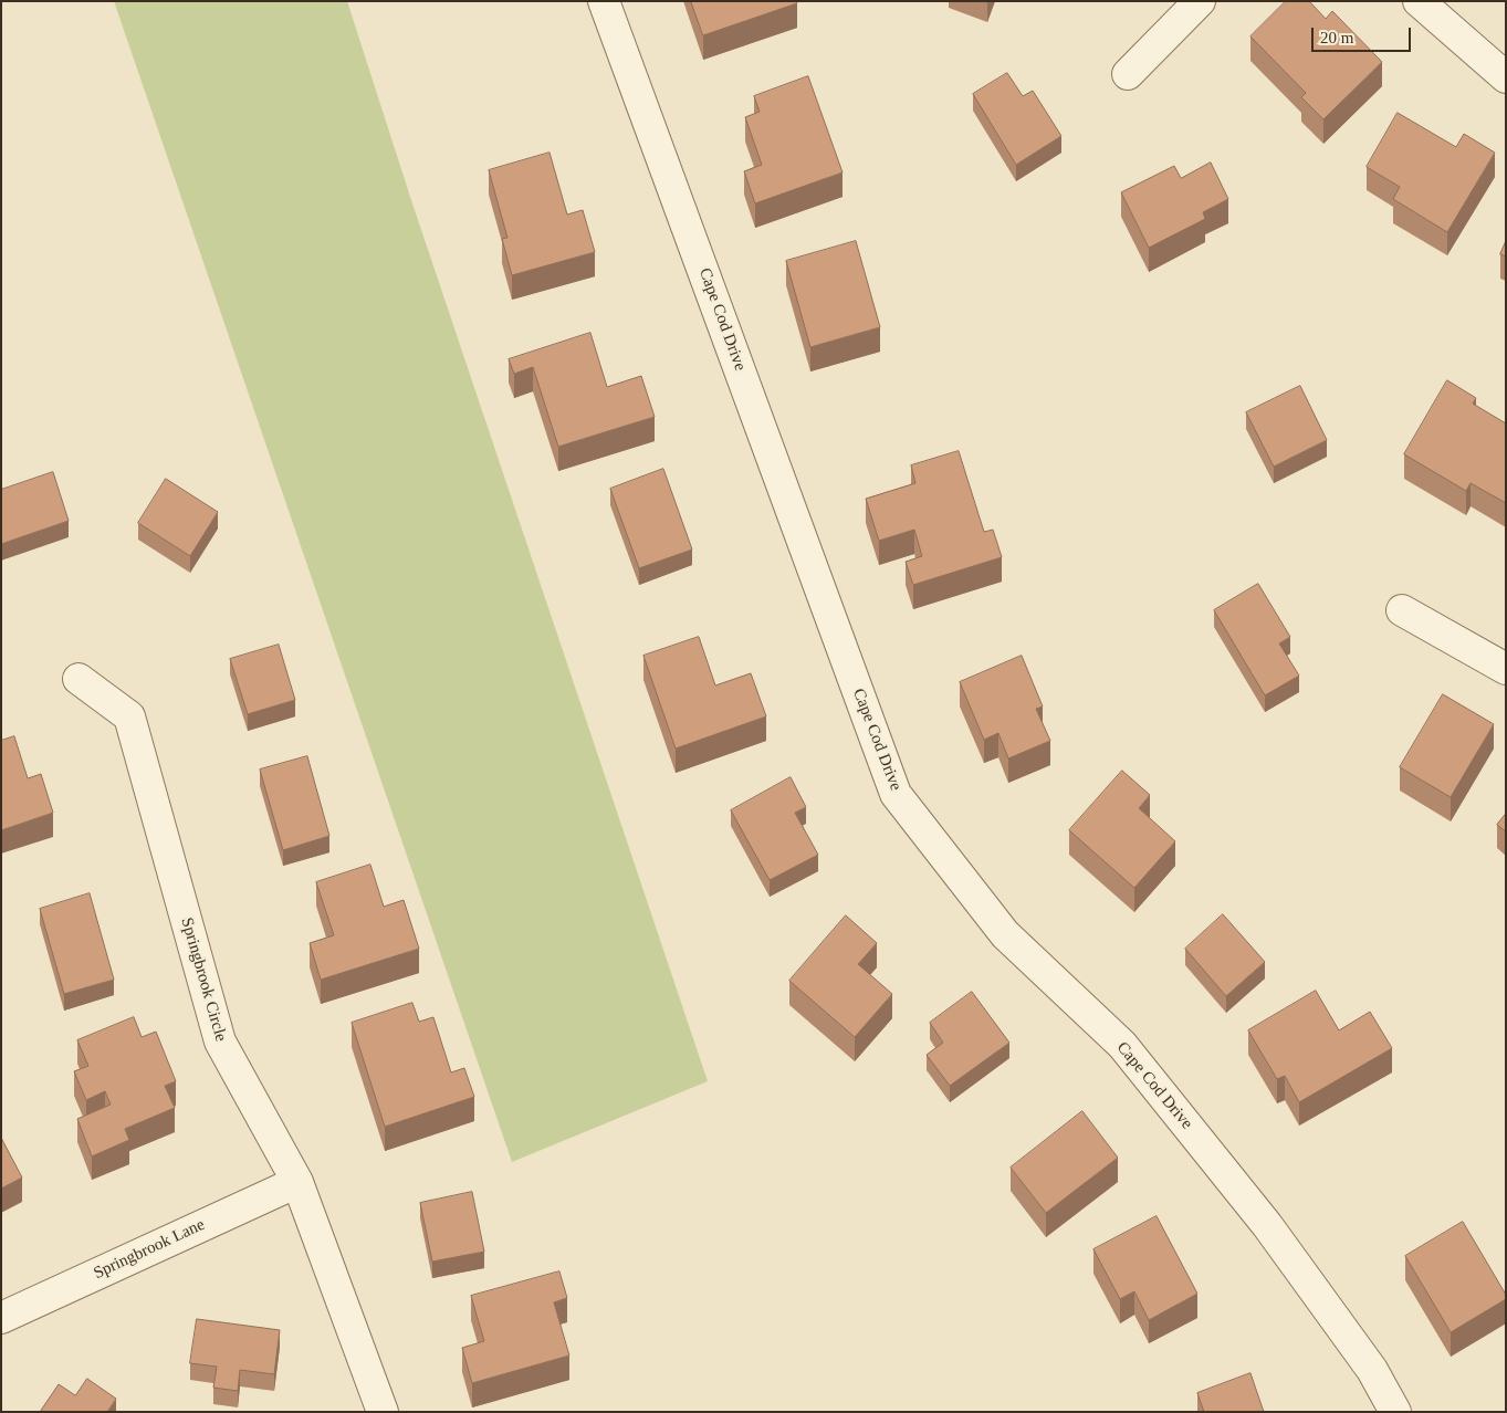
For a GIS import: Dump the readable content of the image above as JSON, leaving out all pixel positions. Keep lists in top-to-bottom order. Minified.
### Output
{"streets":{"street":["Cape Cod Drive","Springbrook Circle","Springbrook Lane"]},"crossings":[["Springbrook Circle","Springbrook Lane"]],"scale_bar":"20 m"}
